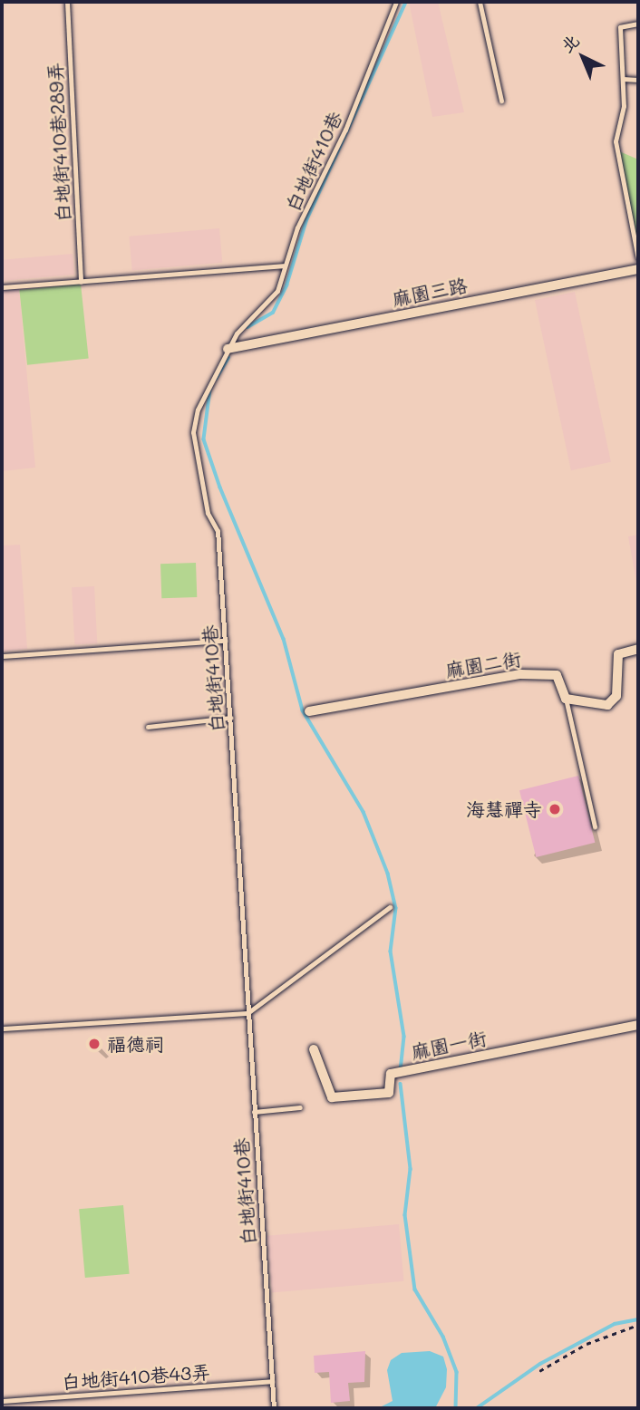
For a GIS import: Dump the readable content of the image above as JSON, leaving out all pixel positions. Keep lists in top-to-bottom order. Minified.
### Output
{"streets":{"street":["麻園三路","麻園二街","麻園一街"],"lane":["白地街410巷289弄","白地街410巷","白地街410巷43弄"]},"crossings":[["白地街410巷","麻園三路"],["白地街410巷","白地街410巷43弄"]],"places":["海慧禪寺","福德祠"],"north":"top left"}
